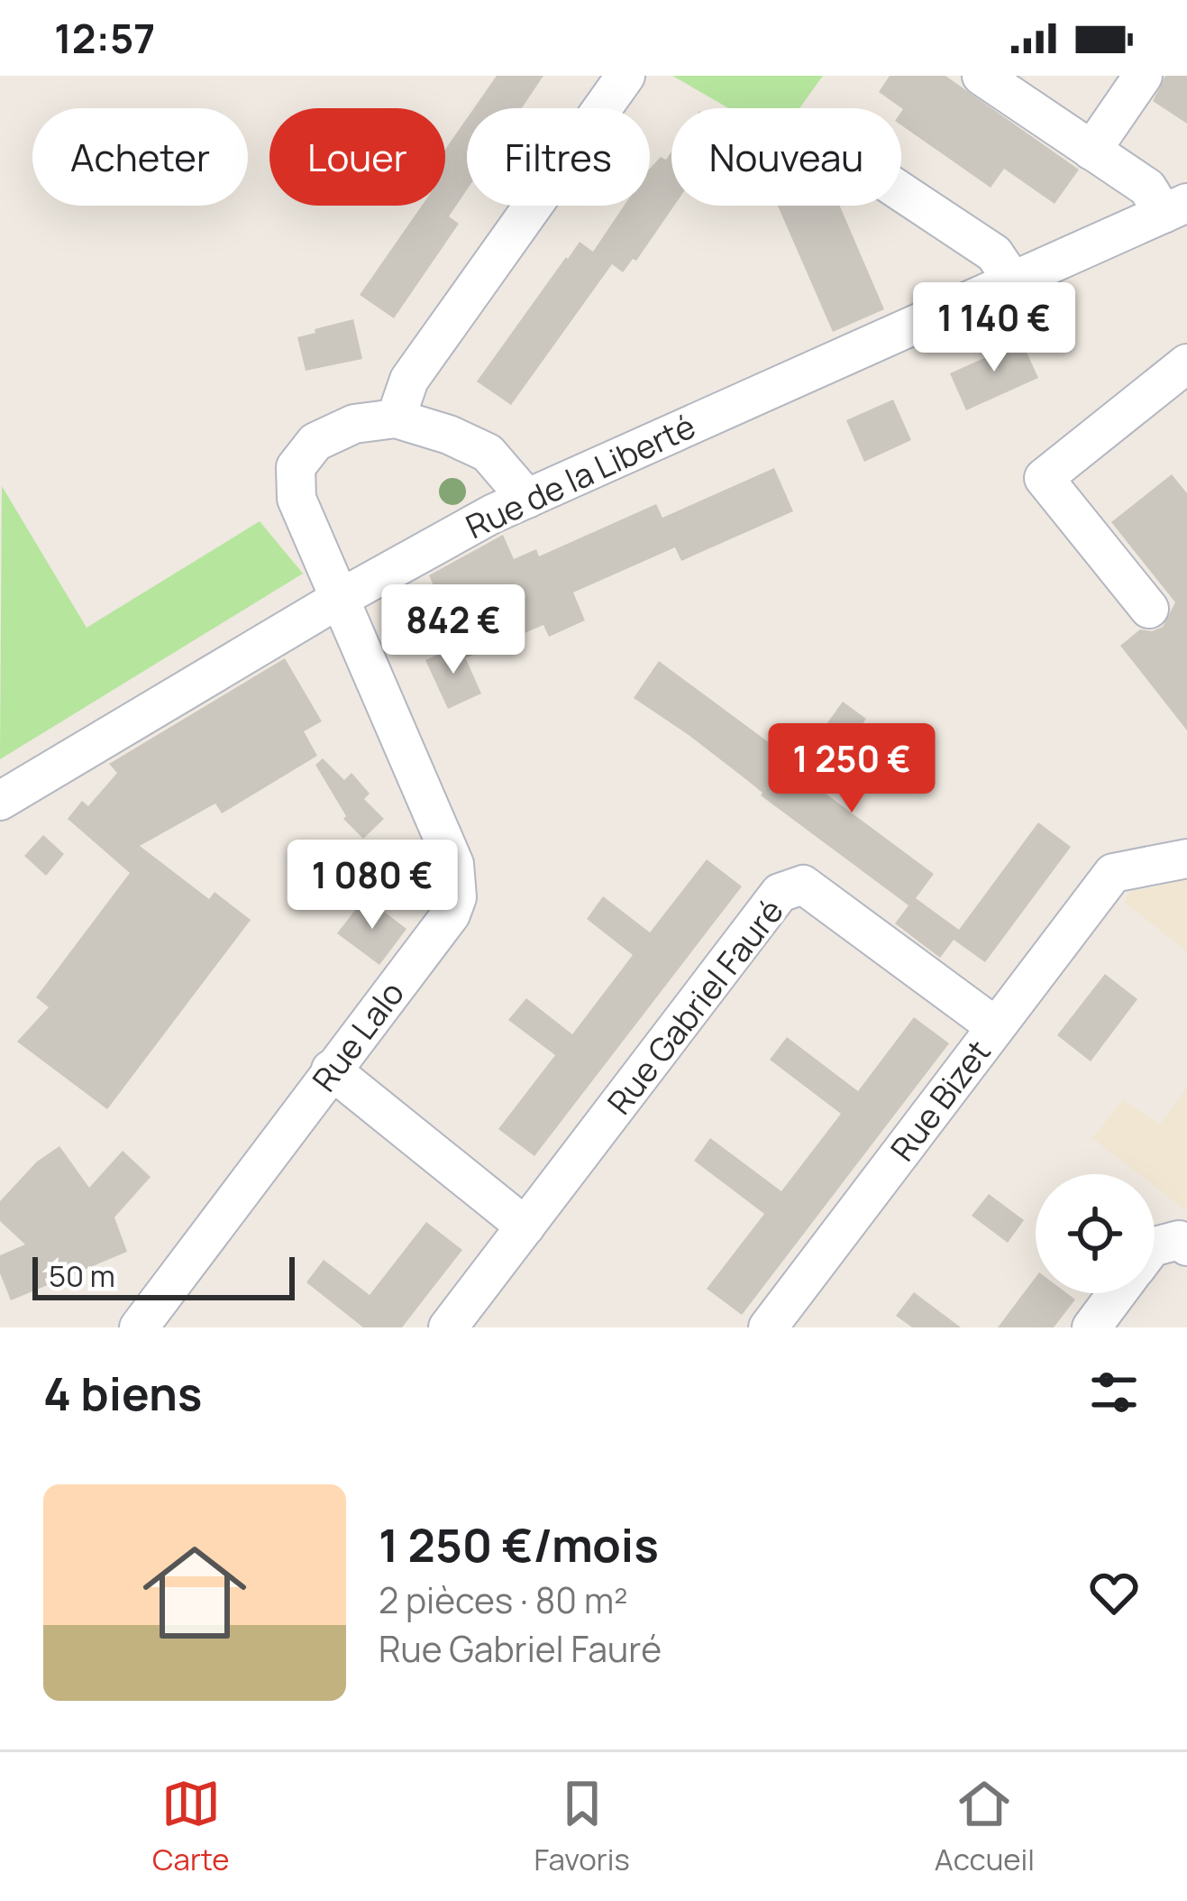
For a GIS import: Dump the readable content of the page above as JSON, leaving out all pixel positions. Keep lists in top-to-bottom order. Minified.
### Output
{"streets":{"street":["Rue de la Liberté","Rue Gabriel Fauré","Rue Lalo","Rue Bizet"]},"crossings":[["Rue de la Liberté","Rue Lalo"],["Rue Gabriel Fauré","Rue Bizet"]],"scale_bar":"50 m","page":{"status":"12:57","chip":["Acheter","Louer","Filtres","Nouveau"],"price":["1 140 €","842 €","1 250 €","1 080 €"],"scale":"50 m","heading":"4 biens","list":[{"name":"1 250 €/mois","note":"2 pièces · 80 m² · Rue Gabriel Fauré"}],"tabs":["Carte","Favoris","Accueil"]}}
